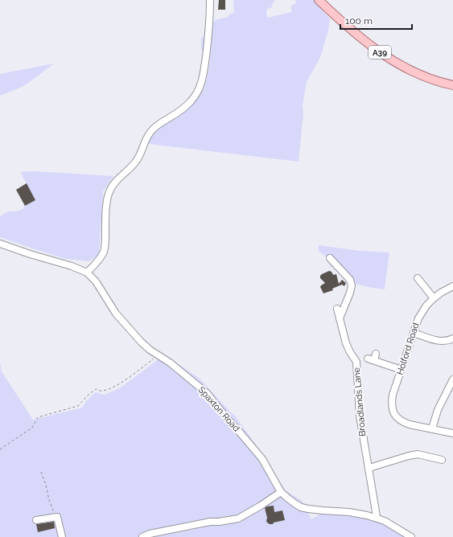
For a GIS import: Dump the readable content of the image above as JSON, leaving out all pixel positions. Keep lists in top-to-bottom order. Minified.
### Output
{"streets":{"main road":["A39"],"street":["Holford Road","Broadlands Lane","Spaxton Road"]},"crossings":[["Broadlands Lane","Spaxton Road"]],"scale_bar":"100 m"}
